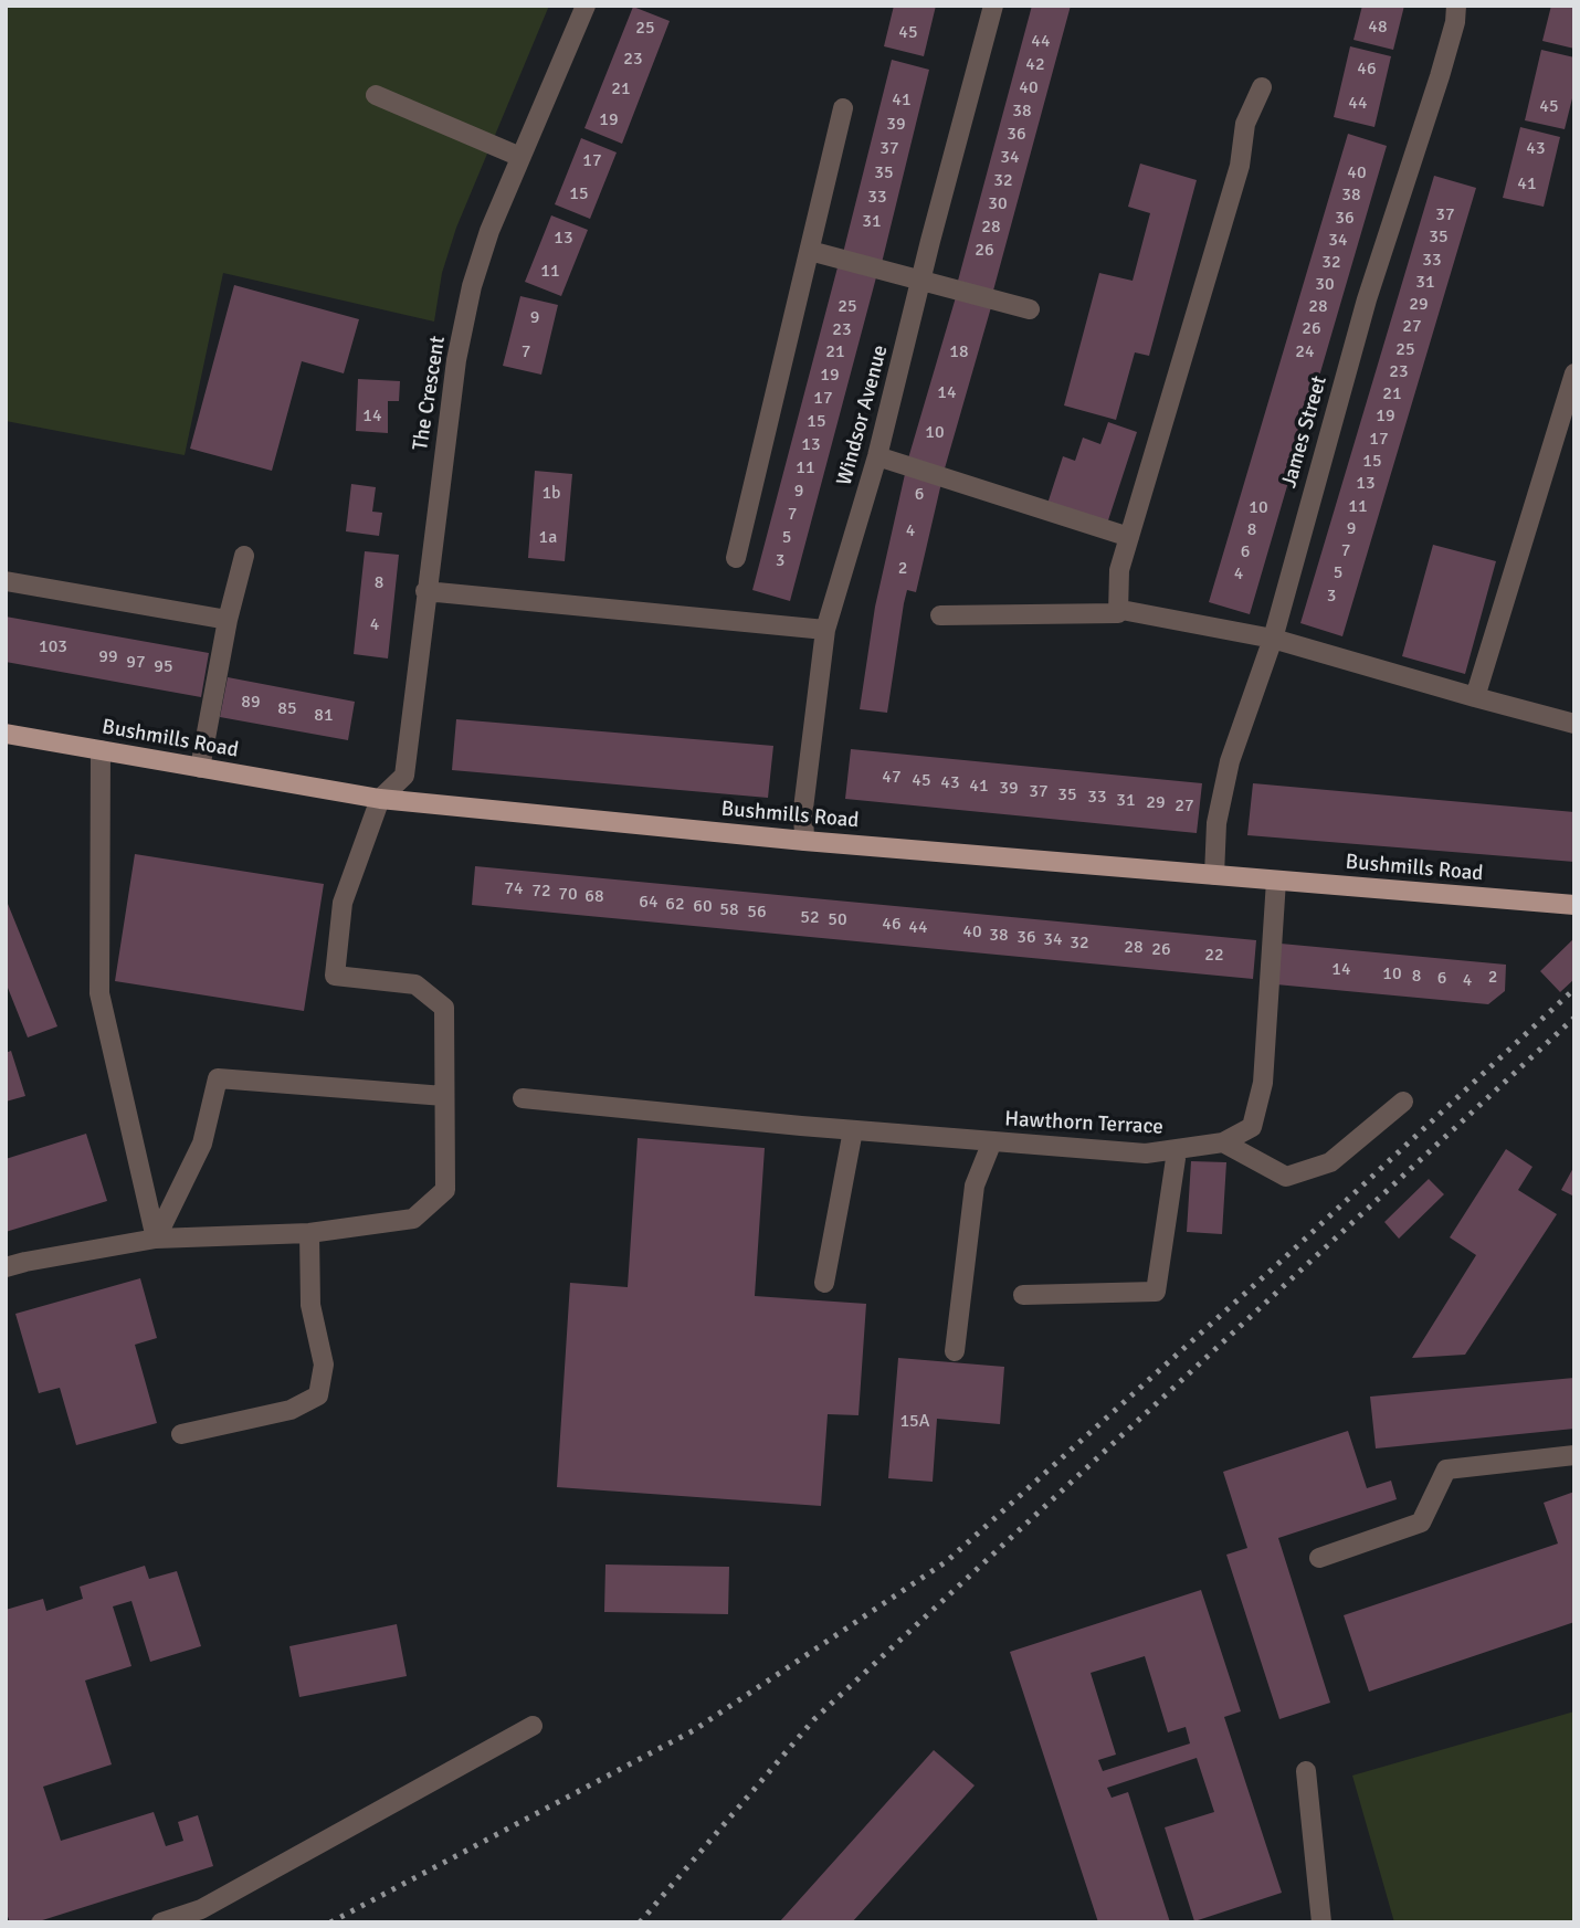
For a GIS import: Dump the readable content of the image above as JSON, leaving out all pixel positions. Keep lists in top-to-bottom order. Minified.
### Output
{"streets":{"main road":["Bushmills Road"],"street":["The Crescent","Windsor Avenue","James Street","Hawthorn Terrace"]},"crossings":[["The Crescent","Bushmills Road"],["Windsor Avenue","Bushmills Road"],["James Street","Bushmills Road"],["Bushmills Road","Hawthorn Terrace"]],"house_numbers":["48","25","45","44","23","42","46","40","21","41","44","45","38","19","39","36","37","43","34","17","35","40","32","41","15","38","33","30","37","36","31","28","35","13","34","26","33","32","11","31","30","29","25","28","9","27","26","23","25","7","21","18","24","23","19","14","21","17","14","19","15","10","17","13","15","11","13","9","1b","6","11","10","7","9","8","4","1a","5","7","6","3","2","5","4","8","3","4","103","99","97","95","89","85","81","47","45","43","41","39","37","35","33","31","29","27","74","72","70","68","64","62","60","58","56","52","50","46","44","40","38","36","34","32","28","26","22","14","10","8","2","6","4","15A"]}
